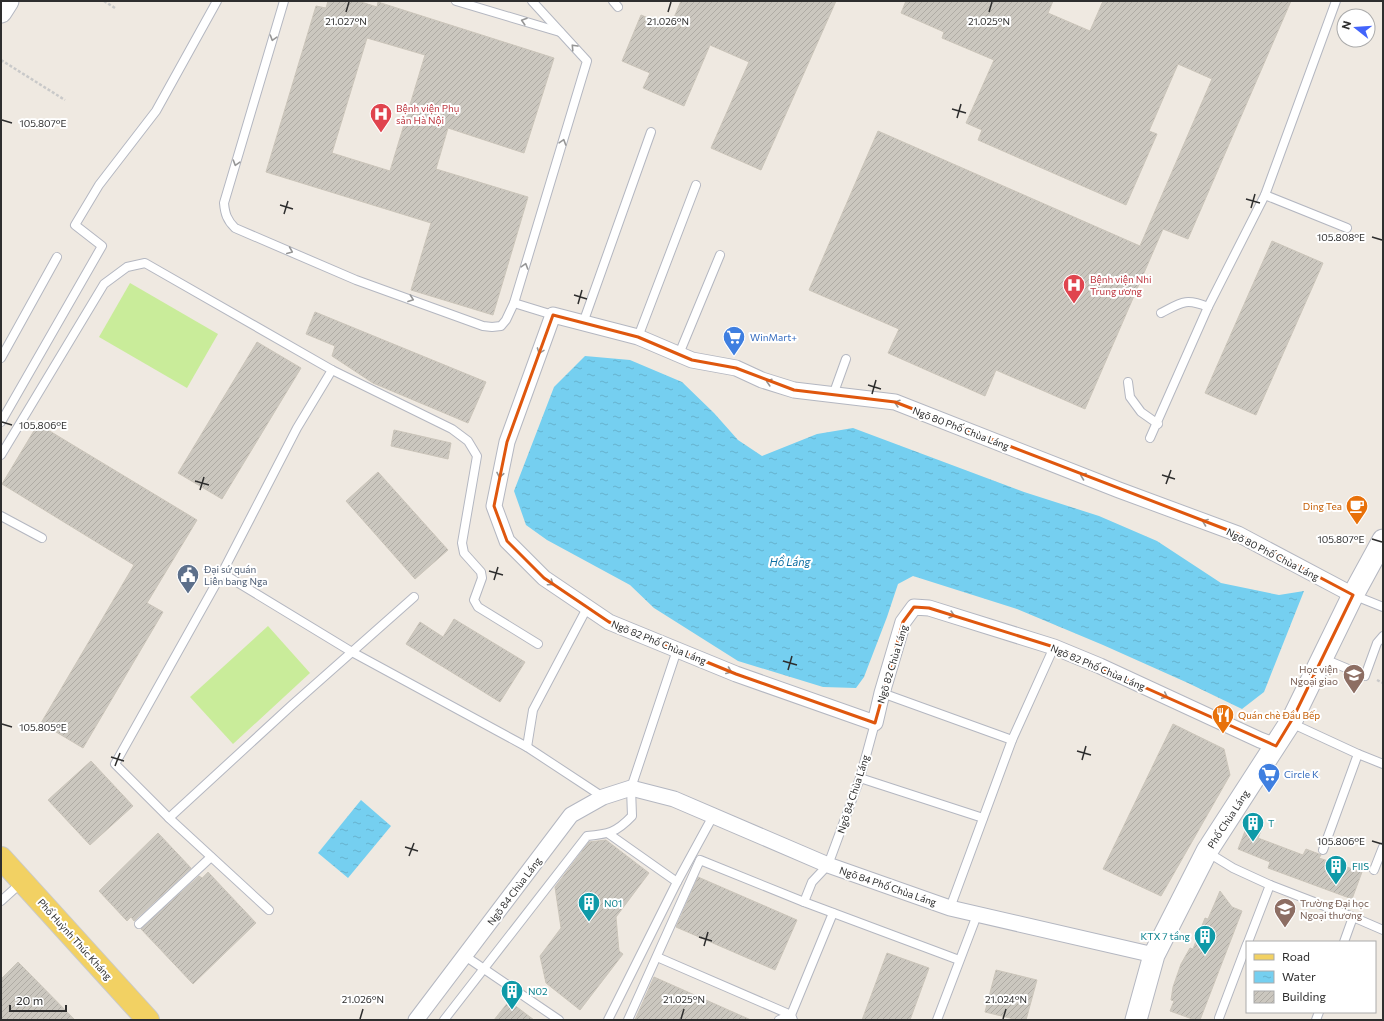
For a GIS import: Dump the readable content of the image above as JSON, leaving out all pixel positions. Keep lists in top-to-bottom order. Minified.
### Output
{"streets":{"main road":["Phố Huỳnh Thúc Kháng"],"street":["Ngõ 80 Phố Chùa Láng","Ngõ 82 Phố Chùa Láng","Ngõ 82 Chùa Láng","Ngõ 84 Chùa Láng","Phố Chùa Láng","Ngõ 84 Phố Chùa Láng"]},"crossings":[["Ngõ 80 Phố Chùa Láng","Ngõ 82 Phố Chùa Láng"],["Ngõ 80 Phố Chùa Láng","Phố Chùa Láng"],["Ngõ 82 Phố Chùa Láng","Ngõ 82 Chùa Láng"],["Ngõ 82 Phố Chùa Láng","Ngõ 84 Chùa Láng"],["Ngõ 82 Phố Chùa Láng","Phố Chùa Láng"],["Ngõ 82 Chùa Láng","Ngõ 84 Chùa Láng"],["Ngõ 84 Chùa Láng","Ngõ 84 Phố Chùa Láng"],["Phố Chùa Láng","Ngõ 84 Phố Chùa Láng"]],"one_way":["Ngõ 80 Phố Chùa Láng","Ngõ 82 Phố Chùa Láng"],"water":["Hồ Láng"],"places":{"hospital":["Bệnh viện Phụ sản Hà Nội","Bệnh viện Nhi Trung ương"],"supermarket":["WinMart+","Circle K"],"cafe":["Ding Tea"],"public building":["Đại sứ quán Liên bang Nga"],"school or university":["Học viện Ngoại giao","Trường Đại học Ngoại thương"],"restaurant":["Quán chè Đầu Bếp"],"building":["T","FIIS","N01","KTX 7 tầng","N02"]},"legend":["Road","Water","Building"],"scale_bar":"20 m","north":"left","coordinates":["21.027°N","21.026°N","21.025°N","105.807°E","105.808°E","105.806°E","105.805°E","21.024°N"]}
